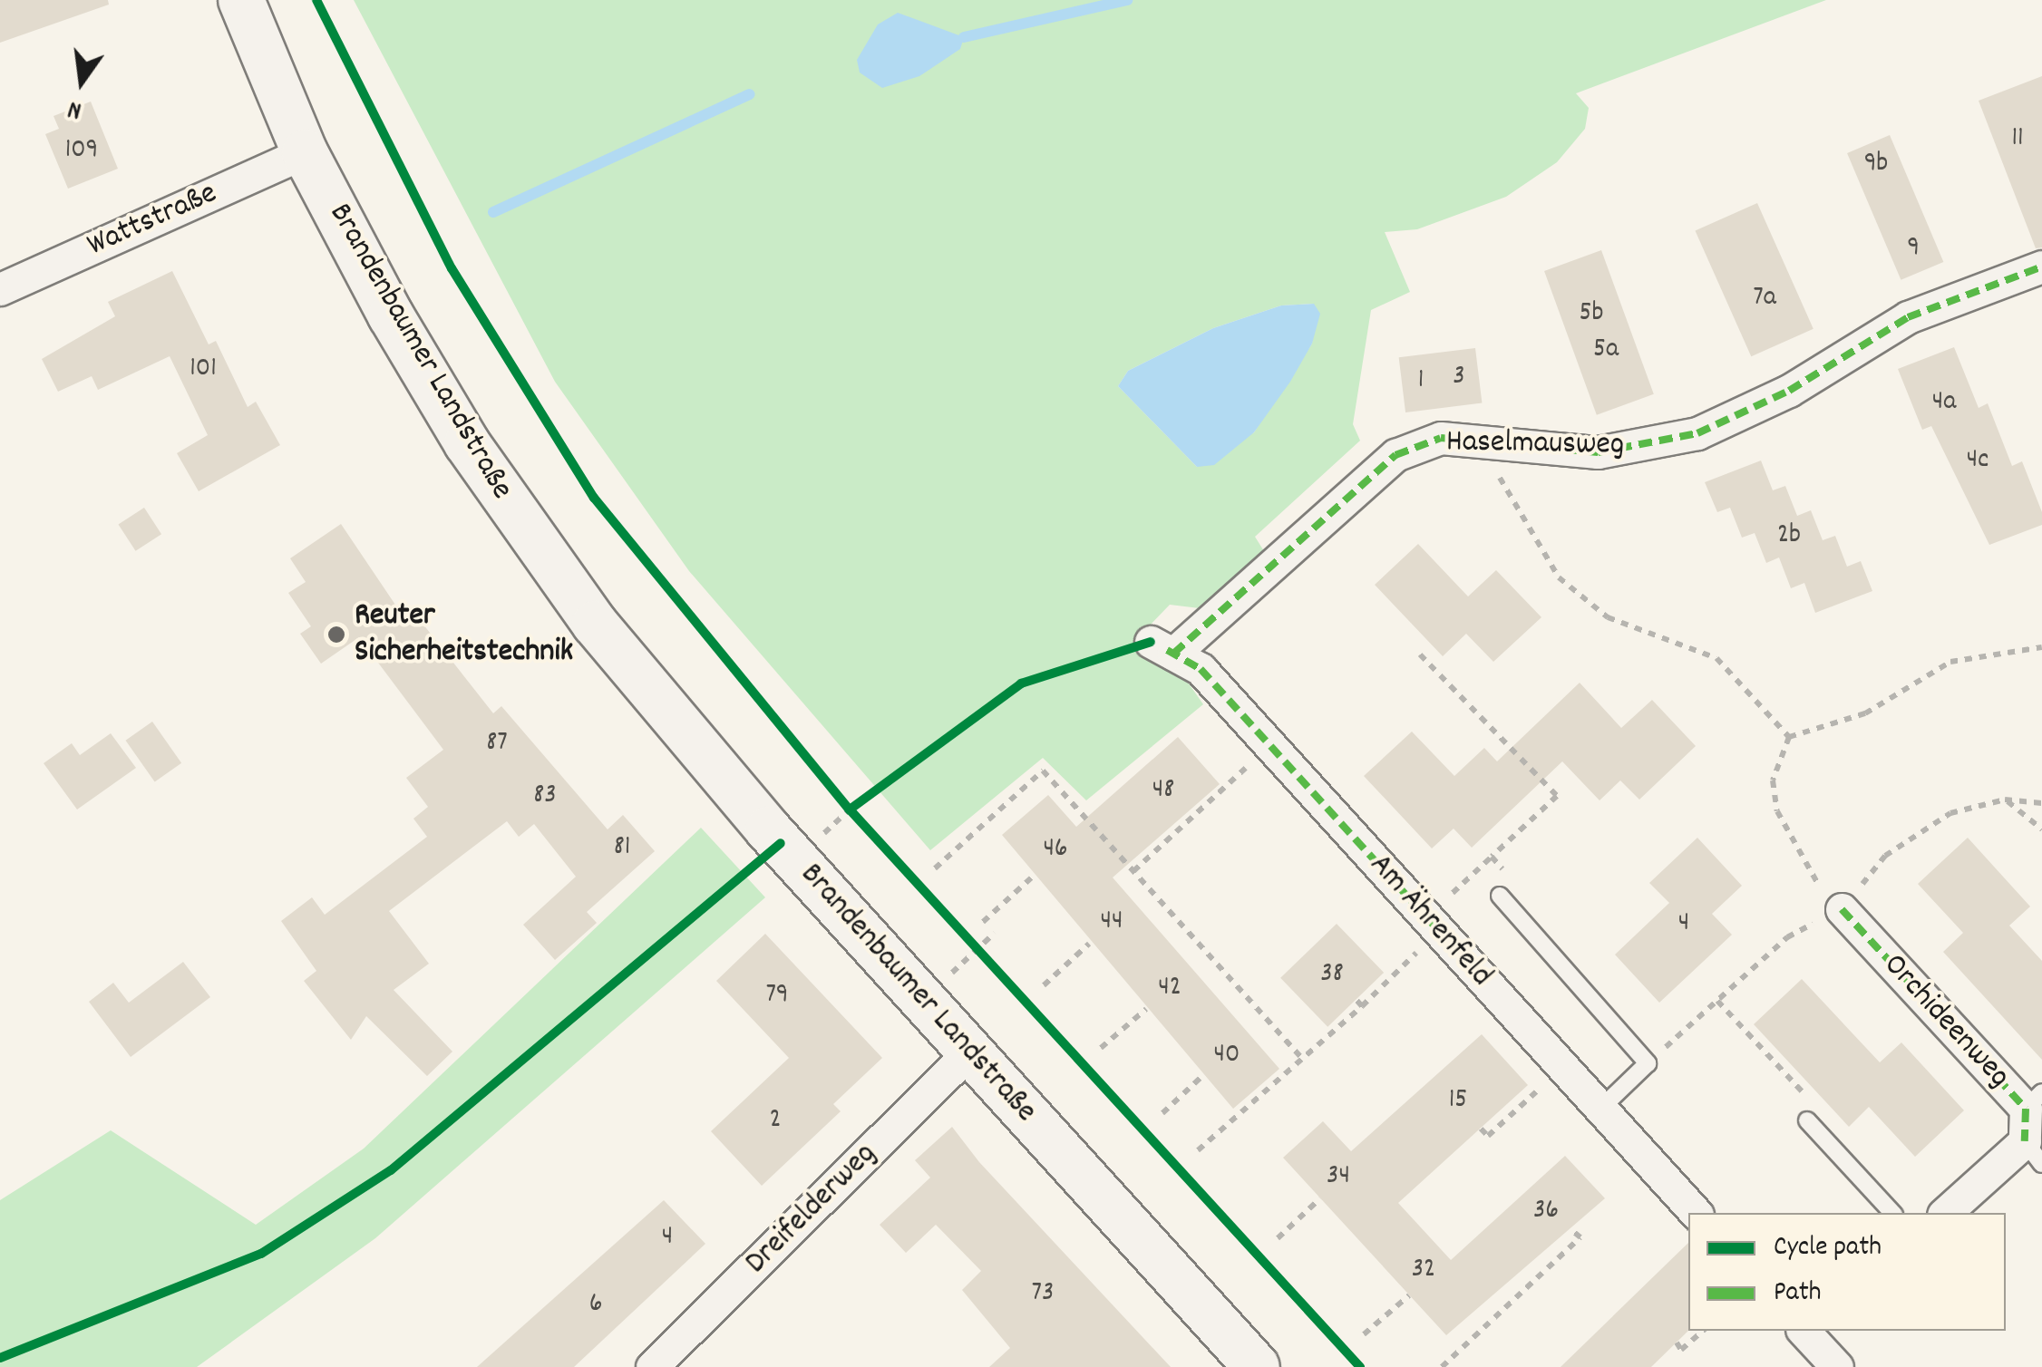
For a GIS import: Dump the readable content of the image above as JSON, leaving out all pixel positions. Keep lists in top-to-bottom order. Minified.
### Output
{"streets":{"main road":["Brandenbaumer Landstraße"],"street":["Wattstraße","Haselmausweg","Am Ährenfeld","Orchideenweg","Dreifelderweg"]},"crossings":[["Wattstraße","Brandenbaumer Landstraße"],["Brandenbaumer Landstraße","Dreifelderweg"],["Haselmausweg","Am Ährenfeld"]],"places":["Reuter Sicherheitstechnik"],"house_numbers":["11","109","9b","9","7a","5b","5a","101","3","1","4a","4c","2b","87","48","83","81","46","44","4","38","42","79","40","15","2","34","36","4","32","73","6"],"legend":["Cycle path","Path"],"north":"bottom"}
